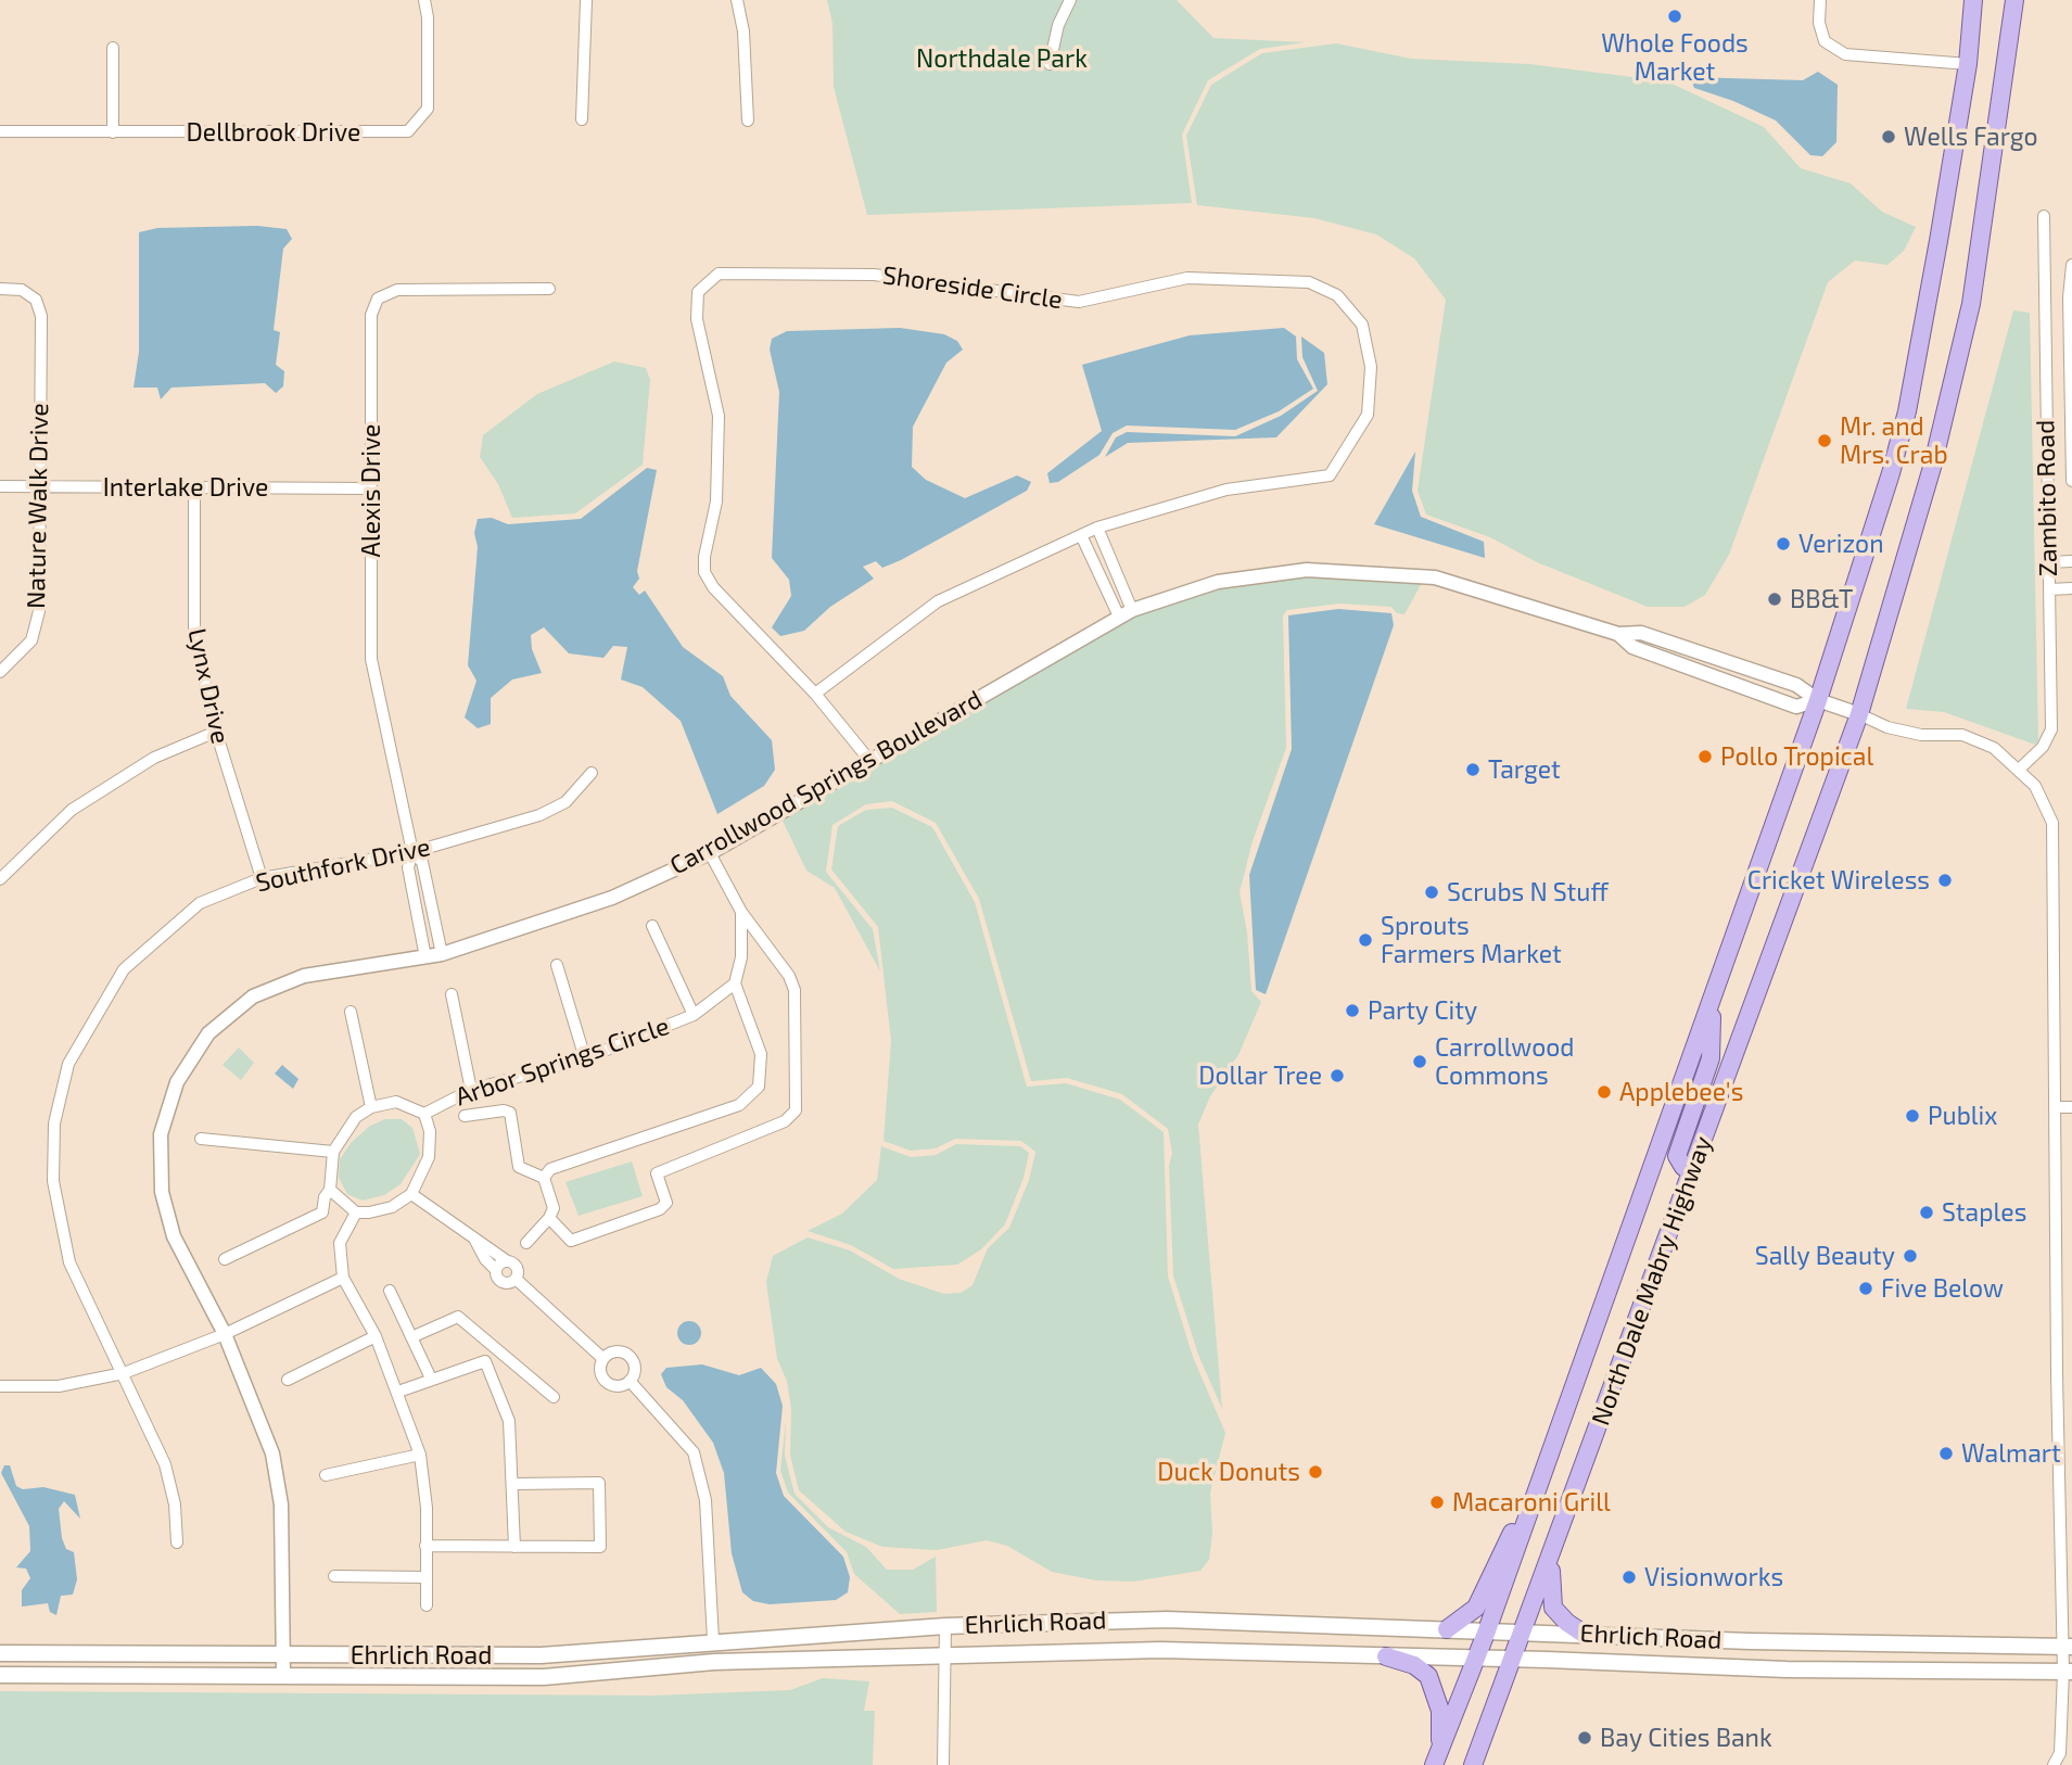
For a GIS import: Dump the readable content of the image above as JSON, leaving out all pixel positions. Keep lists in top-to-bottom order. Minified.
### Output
{"streets":{"main road":["North Dale Mabry Highway","Ehrlich Road"],"street":["Dellbrook Drive","Shoreside Circle","Interlake Drive","Alexis Drive","Zambito Road","Nature Walk Drive","Lynx Drive","Carrollwood Springs Boulevard","Southfork Drive","Arbor Springs Circle"]},"crossings":[["Shoreside Circle","Carrollwood Springs Boulevard"],["Interlake Drive","Alexis Drive"],["Interlake Drive","Nature Walk Drive"],["Interlake Drive","Lynx Drive"],["Alexis Drive","Carrollwood Springs Boulevard"],["Alexis Drive","Southfork Drive"],["Lynx Drive","Southfork Drive"],["Carrollwood Springs Boulevard","North Dale Mabry Highway"],["Carrollwood Springs Boulevard","Ehrlich Road"],["North Dale Mabry Highway","Ehrlich Road"]],"parks":["Northdale Park"],"places":["Whole Foods Market","Wells Fargo","Mr. and Mrs. Crab","Verizon","BB&T","Pollo Tropical","Target","Cricket Wireless","Scrubs N Stuff","Sprouts Farmers Market","Party City","Carrollwood Commons","Dollar Tree","Applebee's","Publix","Staples","Sally Beauty","Five Below","Walmart","Duck Donuts","Macaroni Grill","Visionworks","Bay Cities Bank"]}
